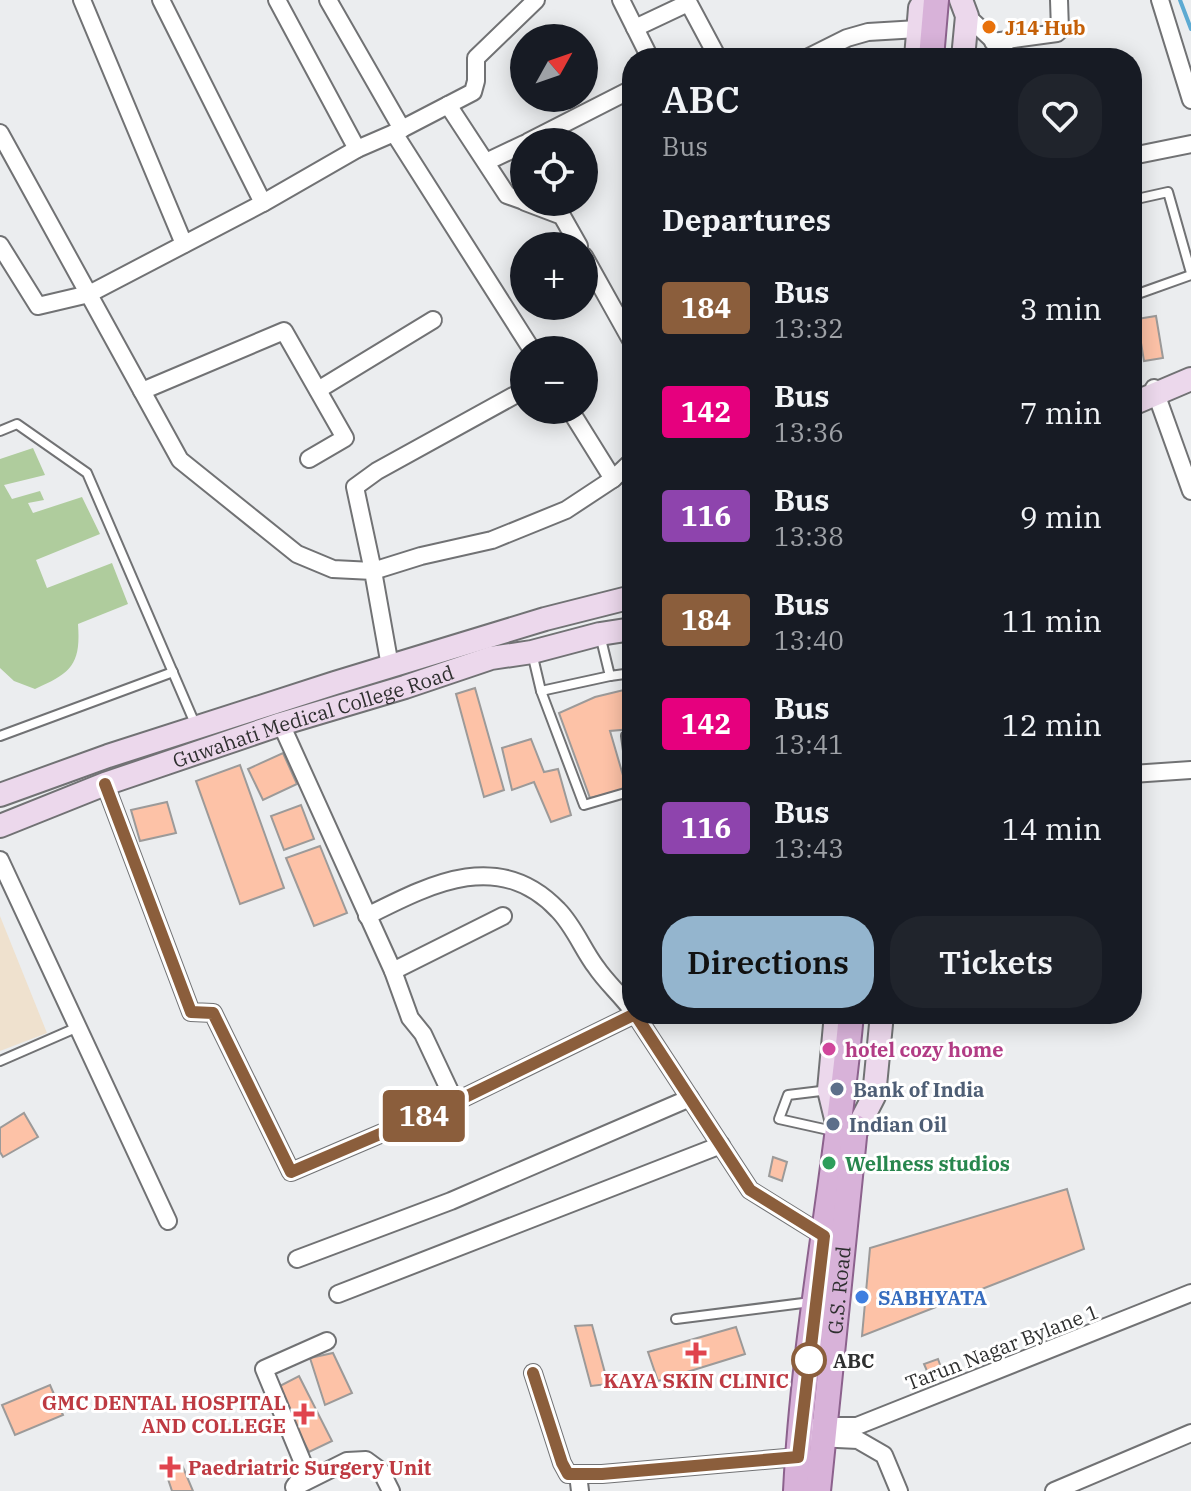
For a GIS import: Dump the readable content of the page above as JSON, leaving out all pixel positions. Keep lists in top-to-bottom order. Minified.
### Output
{"streets":{"main road":["Guwahati Medical College Road","G.S. Road"],"street":["Tarun Nagar Bylane 1"]},"crossings":[["G.S. Road","Tarun Nagar Bylane 1"]],"places":{"other":["J14 Hub","hotel cozy home","Bank of India","Indian Oil","Wellness studios","SABHYATA","ABC"],"health":["KAYA SKIN CLINIC","GMC DENTAL HOSPITAL AND COLLEGE","Paedriatric Surgery Unit"]},"lines":["bus line 184"],"north":"top right","page":{"on_map":"184","map_buttons":["+","−"],"heading":[["ABC","Bus"],"Departures"],"list":[{"mark":"184","name":"Bus","note":"13:32","value":"3 min"},{"mark":"142","name":"Bus","note":"13:36","value":"7 min"},{"mark":"116","name":"Bus","note":"13:38","value":"9 min"},{"mark":"184","name":"Bus","note":"13:40","value":"11 min"},{"mark":"142","name":"Bus","note":"13:41","value":"12 min"},{"mark":"116","name":"Bus","note":"13:43","value":"14 min"}],"buttons":["Directions","Tickets"]}}
